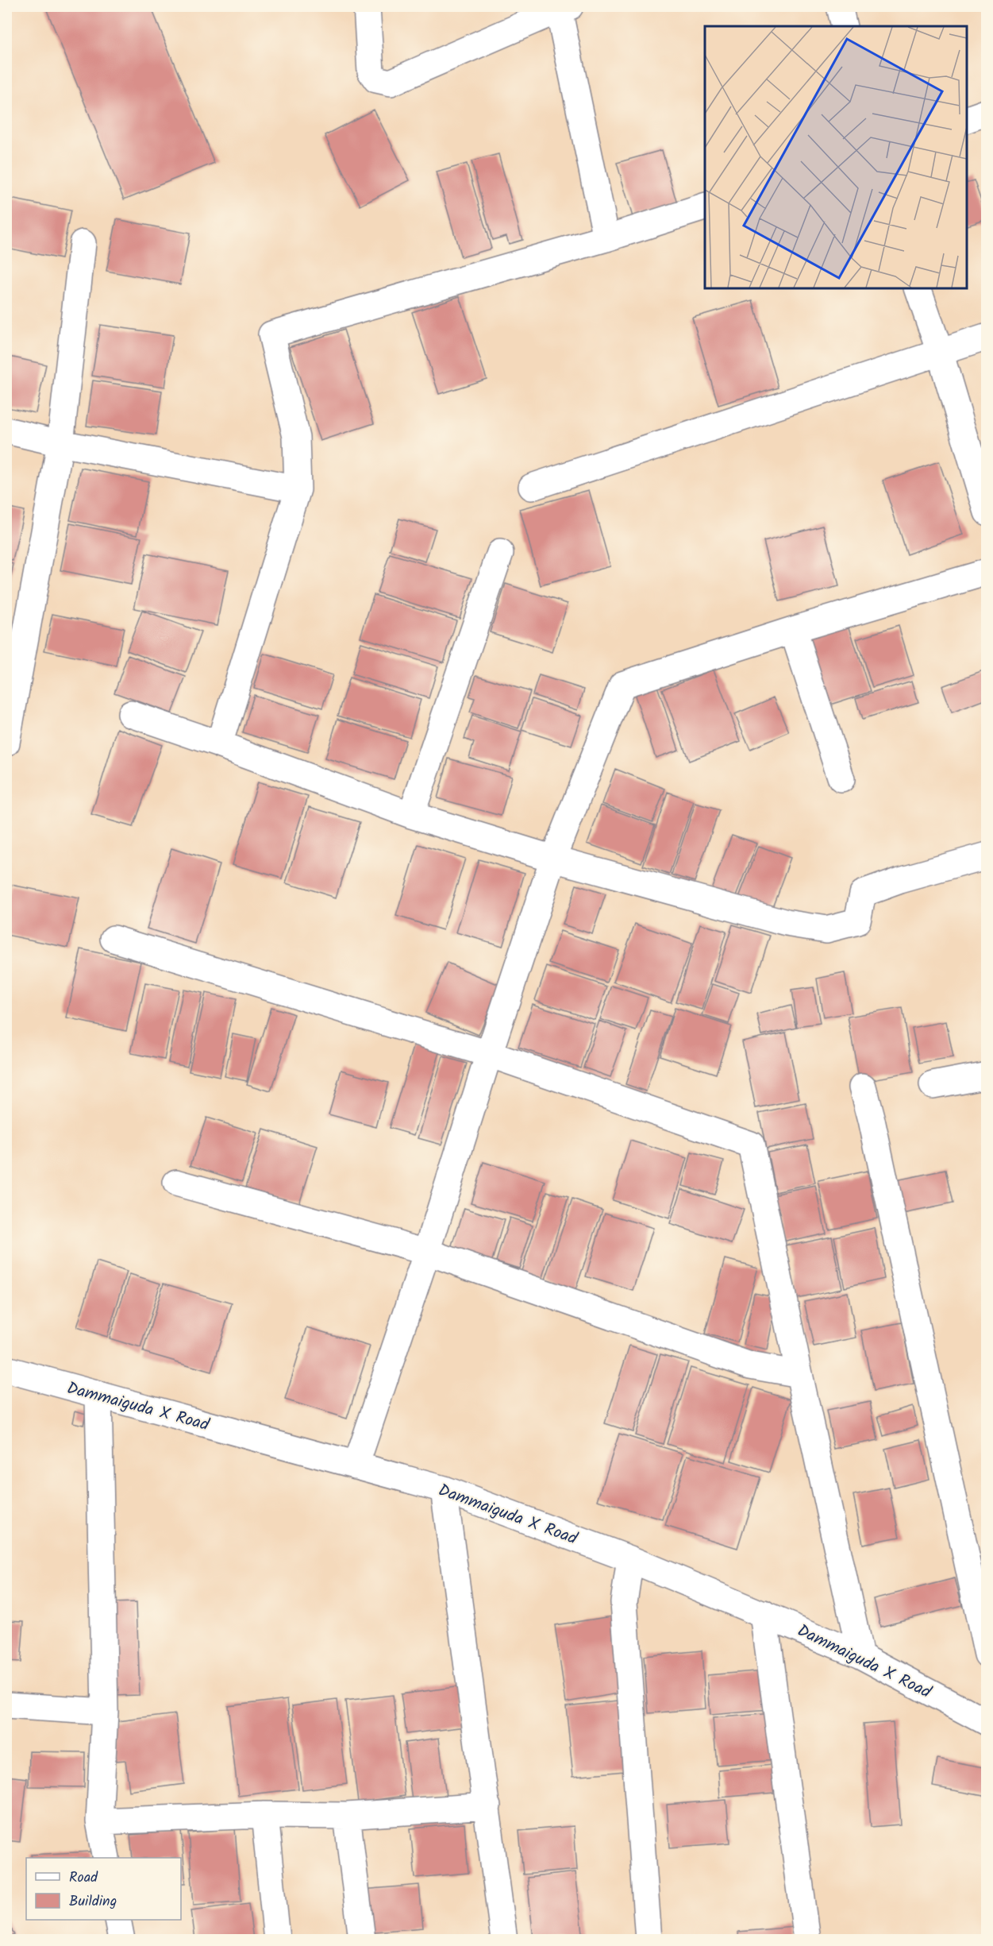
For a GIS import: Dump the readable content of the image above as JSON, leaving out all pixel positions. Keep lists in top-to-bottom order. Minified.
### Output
{"streets":{"street":["Dammaiguda X Road"]},"legend":["Road","Building"]}
